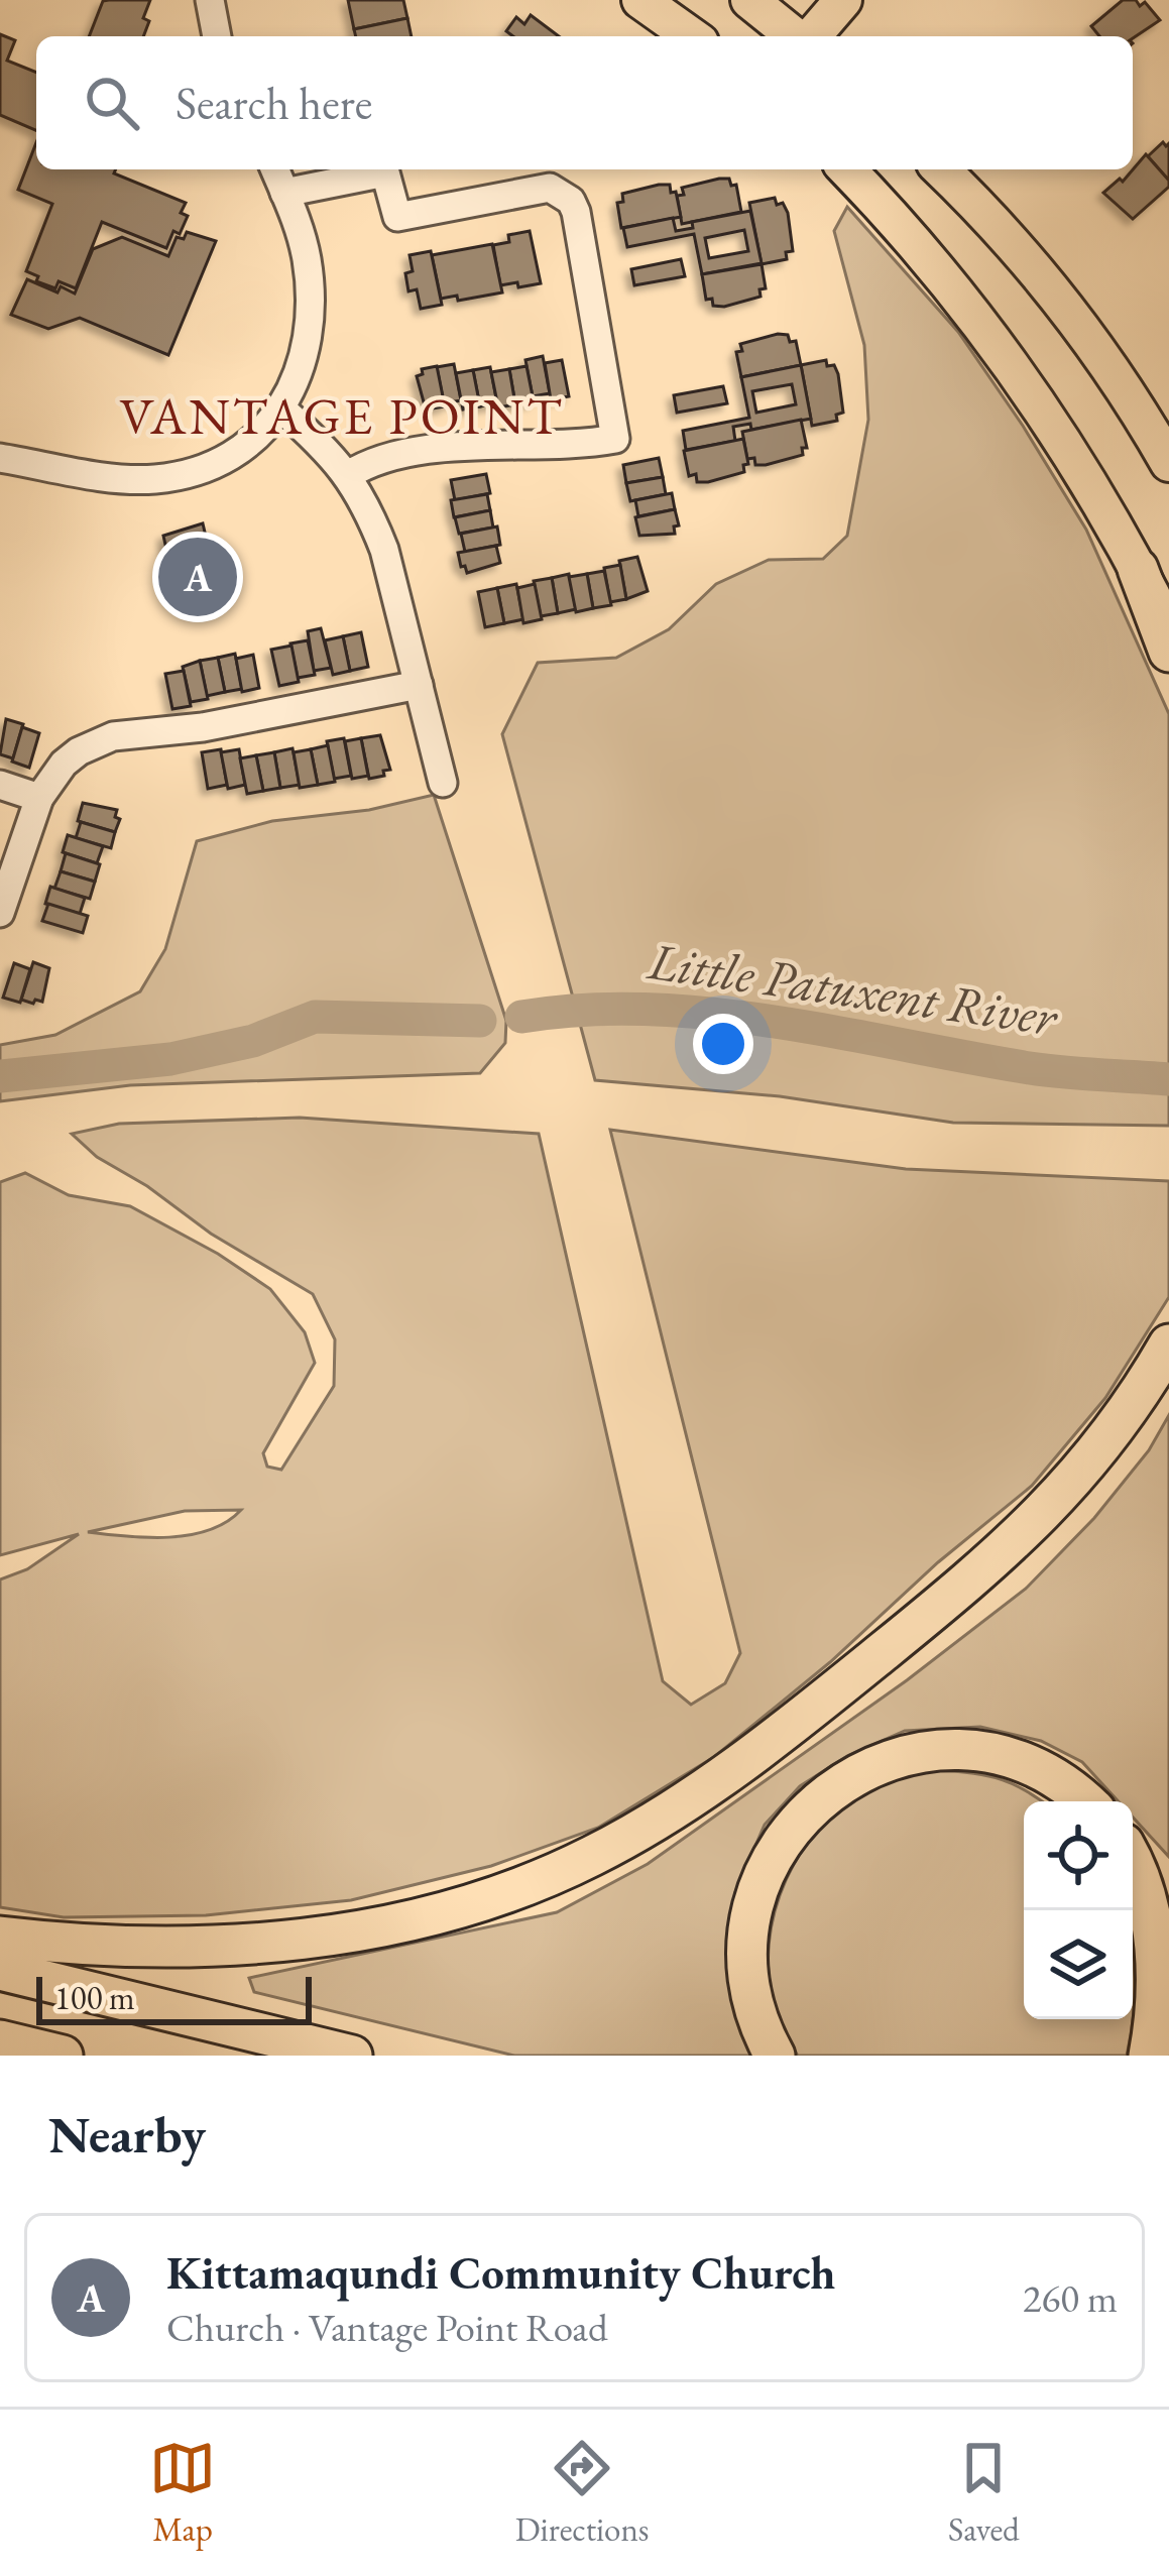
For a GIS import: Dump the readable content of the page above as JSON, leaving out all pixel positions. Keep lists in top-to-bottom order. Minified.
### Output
{"districts":["VANTAGE POINT"],"water":["Little Patuxent River"],"scale_bar":"100 m","page":{"search":"Search here","pins":"A","scale":"100 m","heading":"Nearby","list":[{"mark":"A","name":"Kittamaqundi Community Church","note":"Church · Vantage Point Road","value":"260 m"}],"nav":["Map","Directions","Saved"]}}
